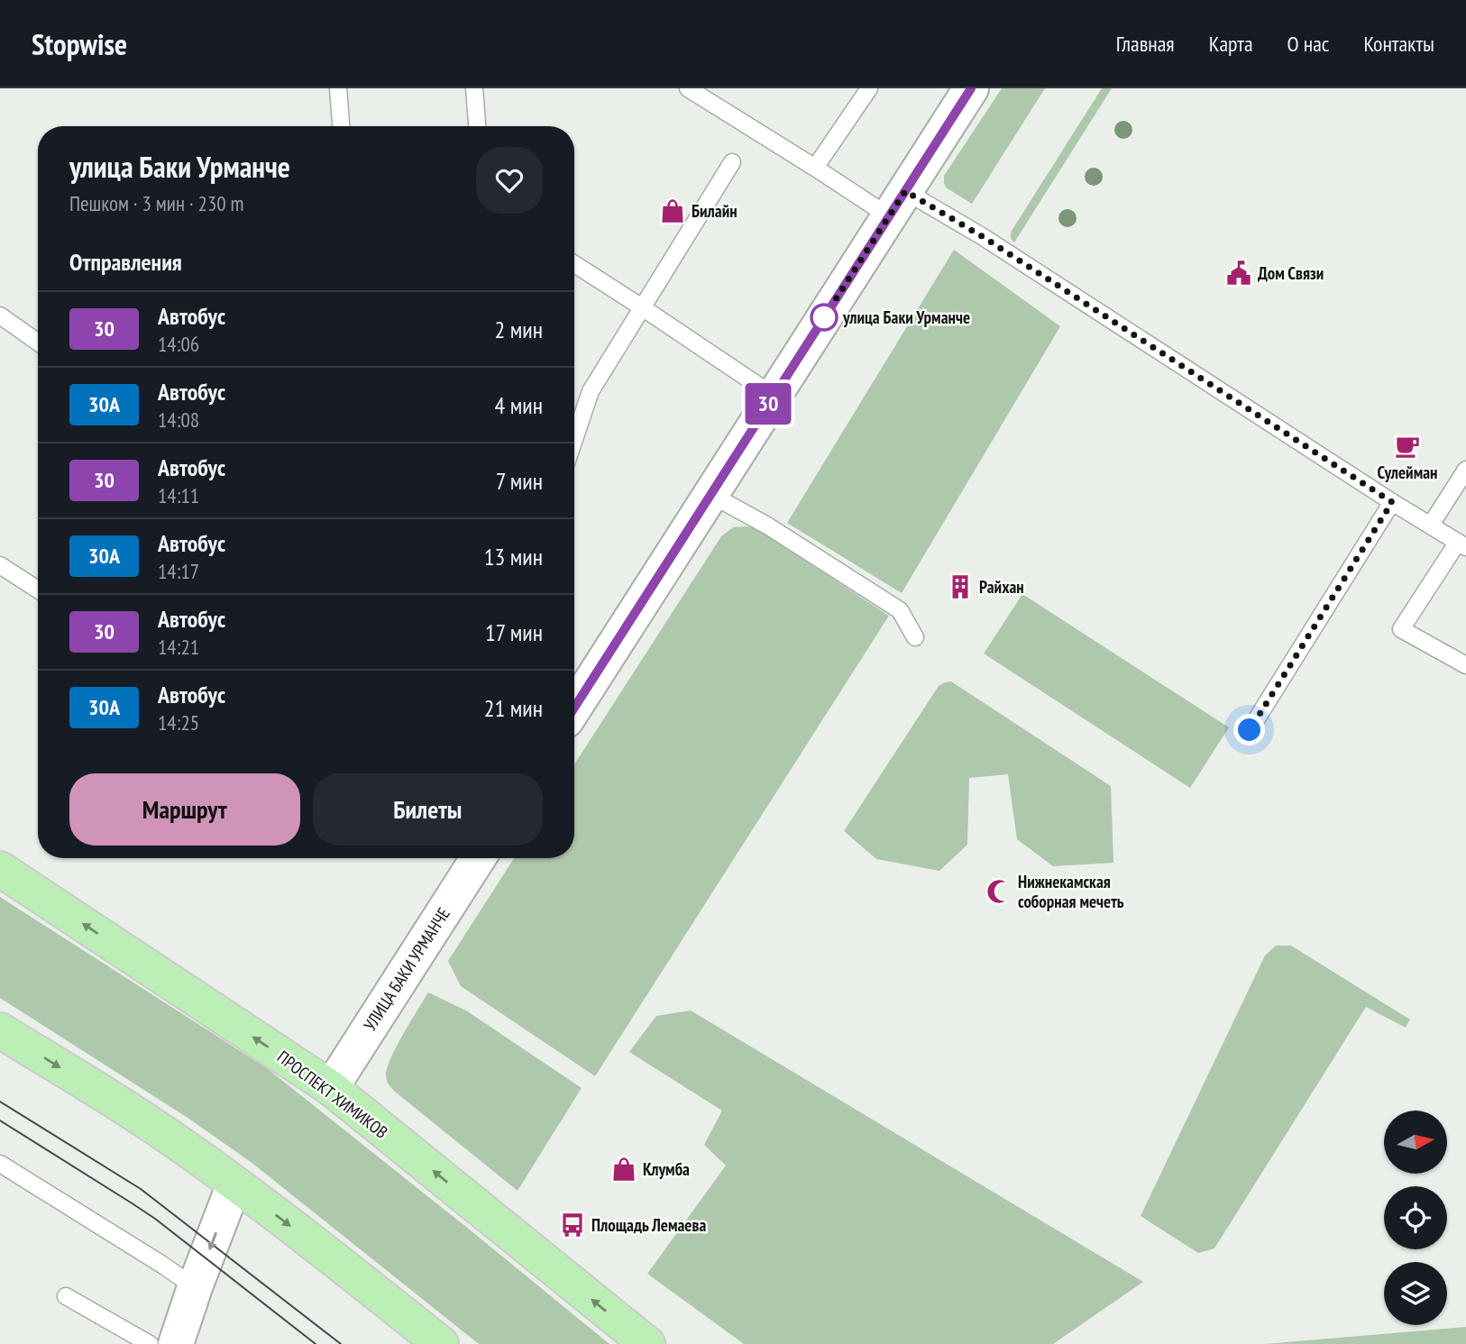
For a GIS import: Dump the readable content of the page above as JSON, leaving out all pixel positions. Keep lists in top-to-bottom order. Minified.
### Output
{"streets":{"main road":["ПРОСПЕКТ ХИМИКОВ"],"street":["УЛИЦА БАКИ УРМАНЧЕ"]},"crossings":[["УЛИЦА БАКИ УРМАНЧЕ","ПРОСПЕКТ ХИМИКОВ"]],"places":{"shop":["Билайн","Клумба"],"public building":["Дом Связи"],"other":["улица Баки Урманче"],"cafe":["Сулейман"],"building":["Райхан"],"mosque":["Нижнекамская соборная мечеть"],"bus stop":["Площадь Лемаева"]},"lines":["bus line 30"],"north":"right","page":{"header":"Stopwise","nav":["Главная","Карта","О нас","Контакты"],"on_map":"30","heading":[["улица Баки Урманче","Пешком · 3 мин · 230 m"],"Отправления"],"list":[{"mark":"30","name":"Автобус","note":"14:06","value":"2 мин"},{"mark":"30А","name":"Автобус","note":"14:08","value":"4 мин"},{"mark":"30","name":"Автобус","note":"14:11","value":"7 мин"},{"mark":"30А","name":"Автобус","note":"14:17","value":"13 мин"},{"mark":"30","name":"Автобус","note":"14:21","value":"17 мин"},{"mark":"30А","name":"Автобус","note":"14:25","value":"21 мин"}],"buttons":["Маршрут","Билеты"]}}
